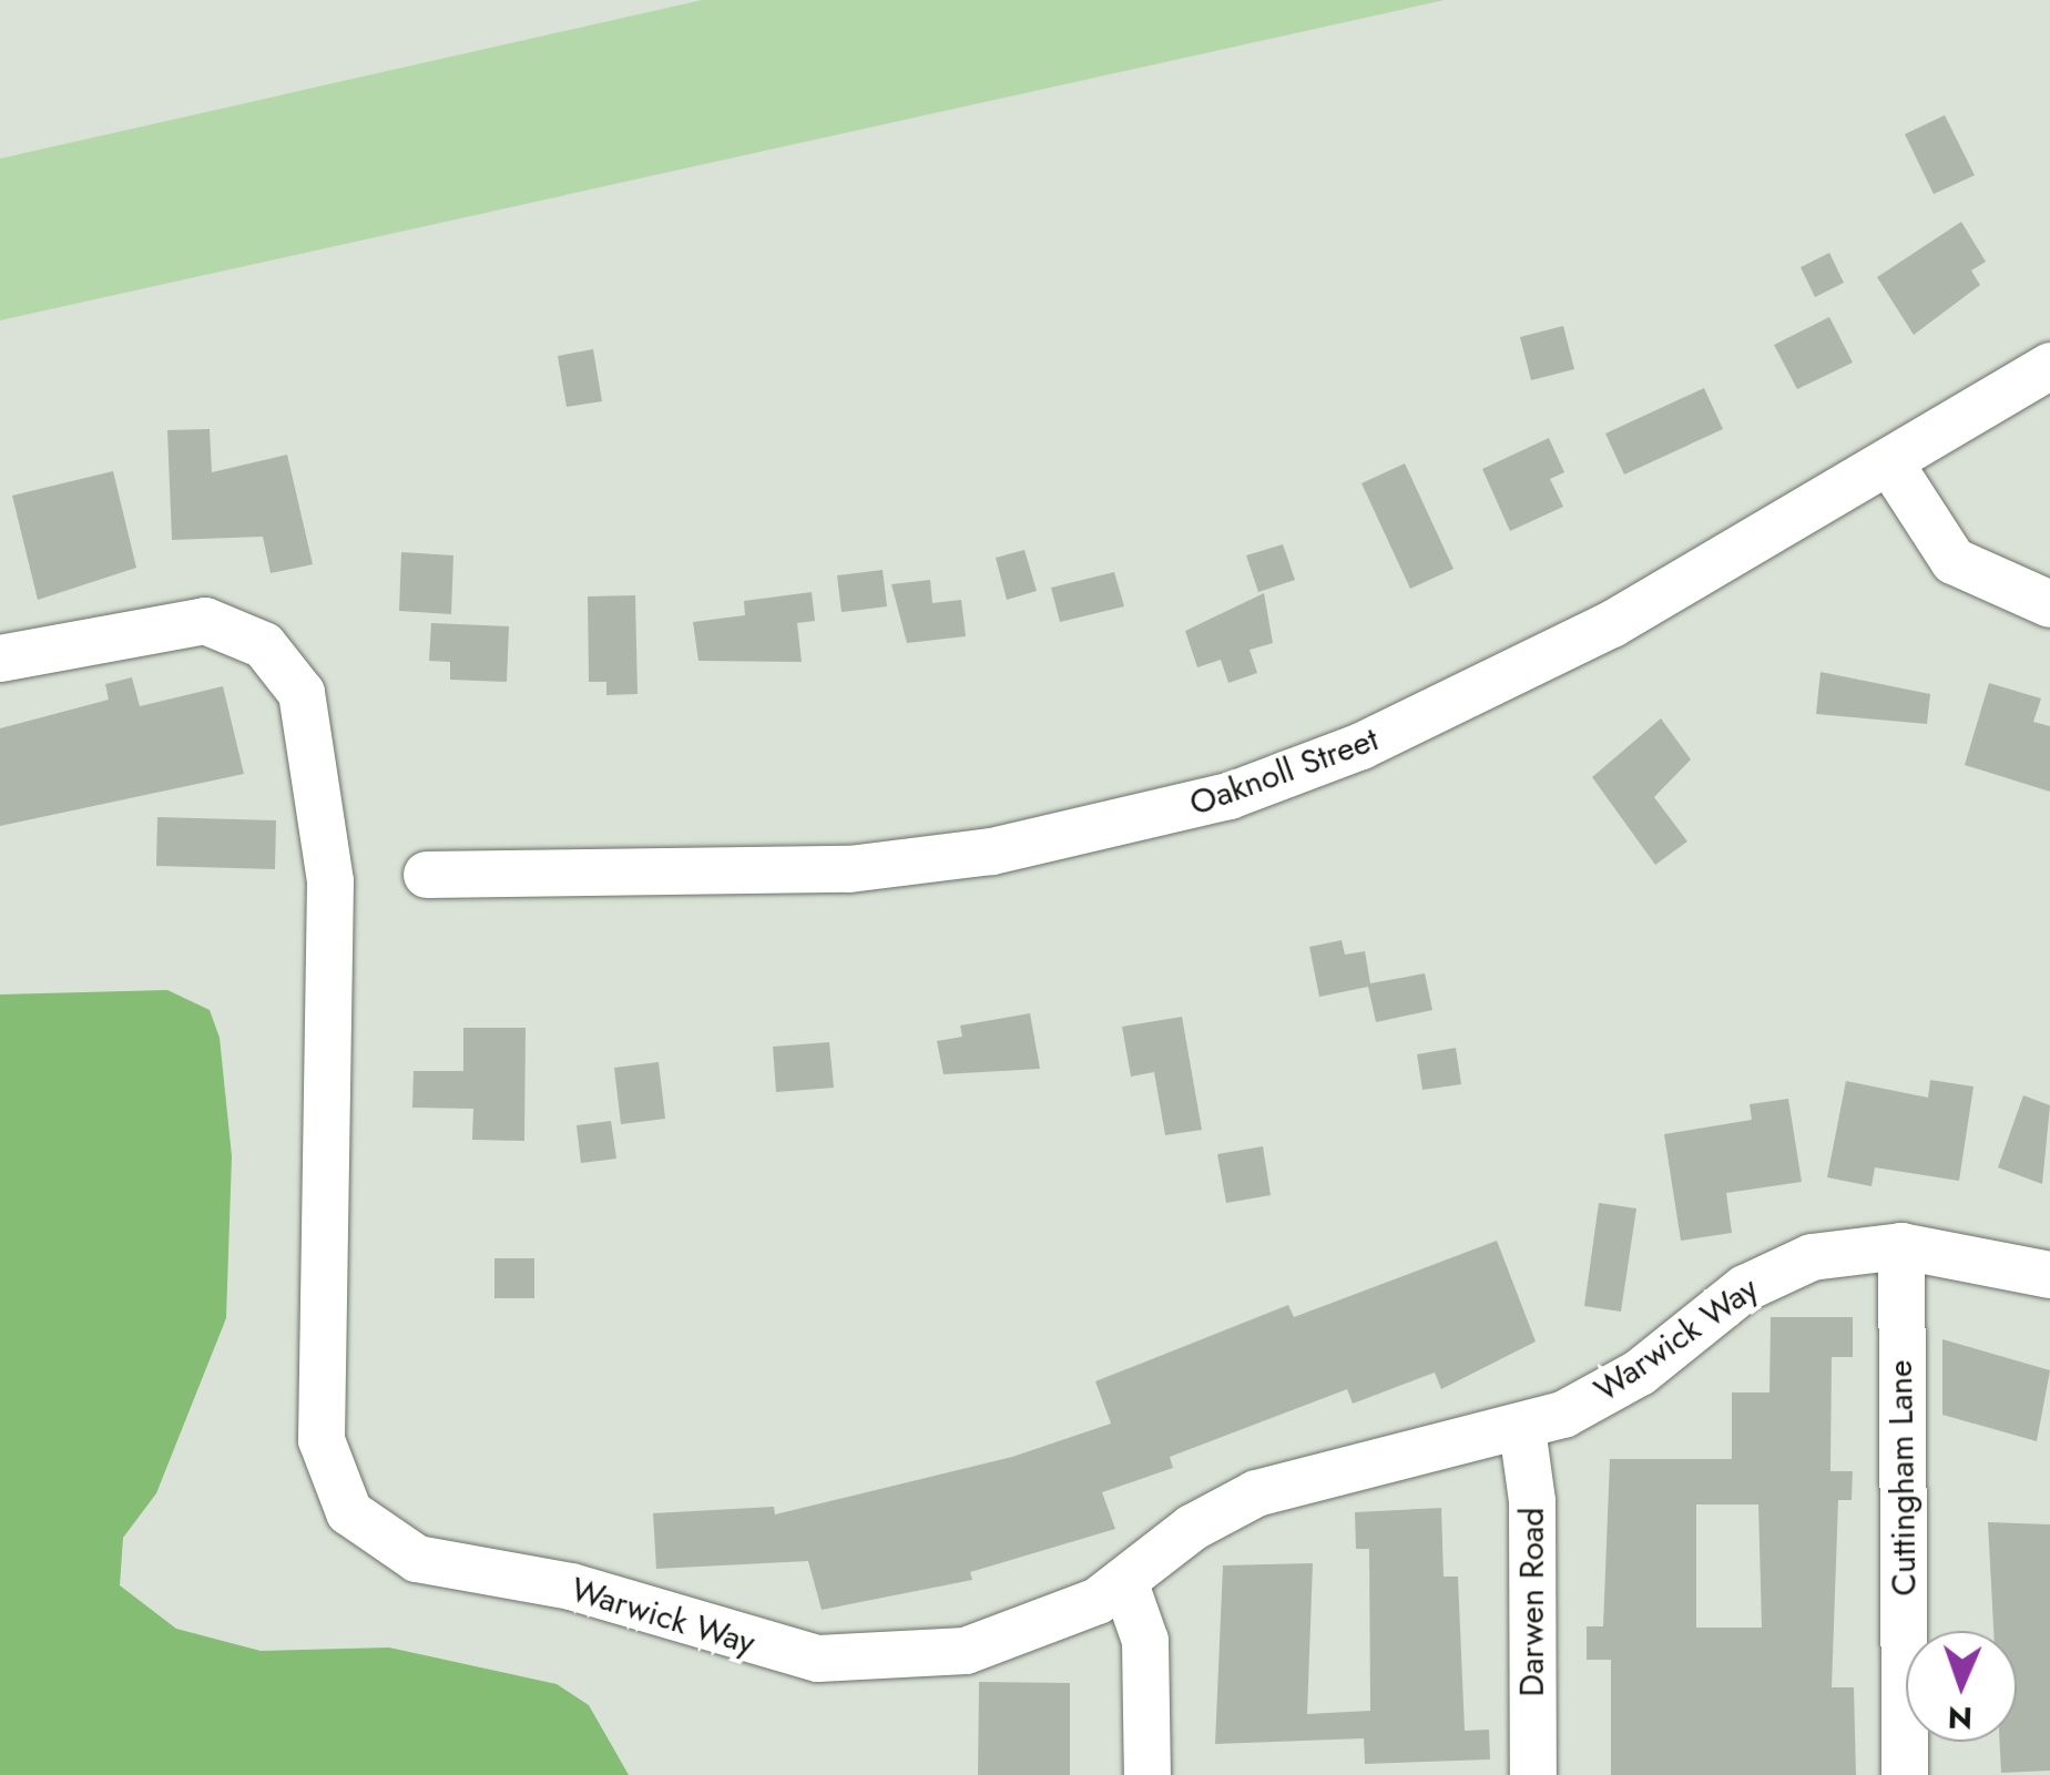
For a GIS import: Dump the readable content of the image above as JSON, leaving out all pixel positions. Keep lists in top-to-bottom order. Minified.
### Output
{"streets":{"street":["Oaknoll Street","Warwick Way","Cuttingham Lane","Darwen Road"]},"crossings":[["Warwick Way","Cuttingham Lane"],["Warwick Way","Darwen Road"]],"north":"bottom"}
